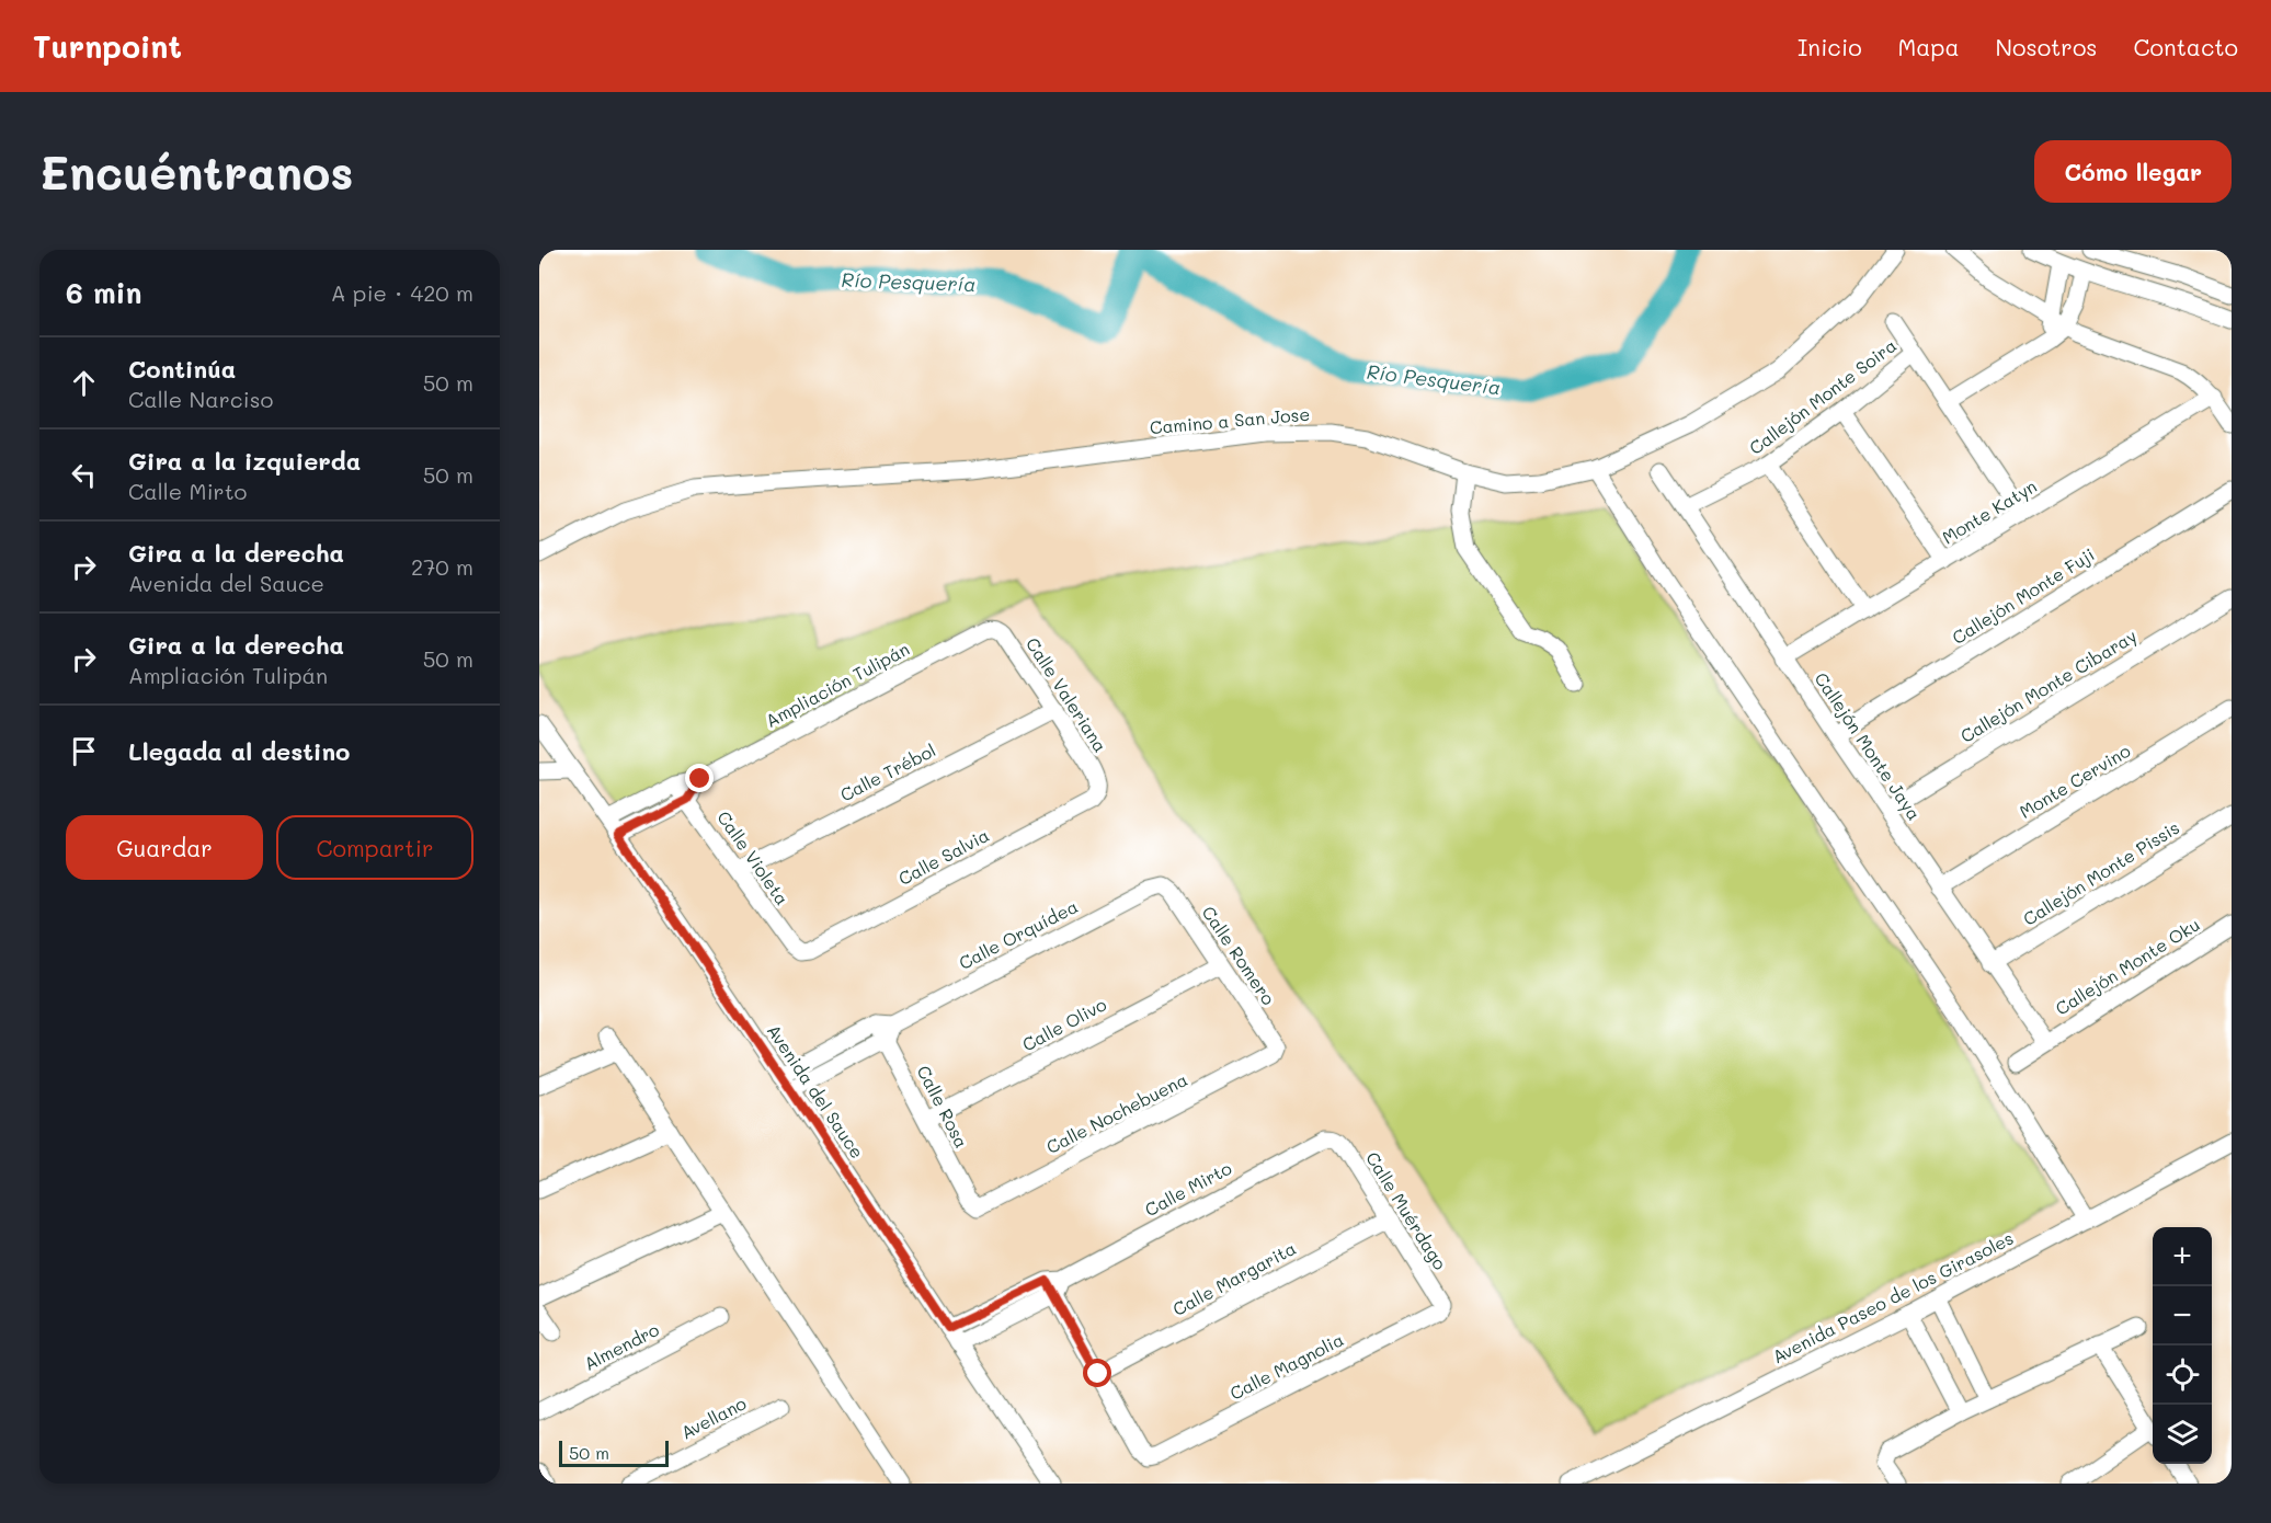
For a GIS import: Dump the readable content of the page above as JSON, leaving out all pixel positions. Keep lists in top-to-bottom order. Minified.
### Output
{"streets":{"street":["Callejón Monte Soira","Camino a San Jose","Monte Katyn","Callejón Monte Fuji","Ampliación Tulipán","Callejón Monte Cibaray","Calle Valeriana","Callejón Monte Jaya","Calle Trébol","Monte Cervino","Calle Salvia","Calle Violeta","Callejón Monte Pissis","Calle Orquídea","Calle Romero","Callejón Monte Oku","Calle Olivo","Avenida del Sauce","Calle Rosa","Calle Nochebuena","Calle Mirto","Calle Muérdago","Calle Margarita","Avenida Paseo de los Girasoles","Almendro","Calle Magnolia","Avellano"]},"crossings":[["Callejón Monte Soira","Callejón Monte Jaya"],["Monte Katyn","Callejón Monte Jaya"],["Callejón Monte Fuji","Callejón Monte Jaya"],["Ampliación Tulipán","Calle Valeriana"],["Ampliación Tulipán","Calle Violeta"],["Ampliación Tulipán","Avenida del Sauce"],["Callejón Monte Cibaray","Callejón Monte Jaya"],["Calle Valeriana","Calle Trébol"],["Calle Valeriana","Calle Salvia"],["Callejón Monte Jaya","Monte Cervino"],["Callejón Monte Jaya","Callejón Monte Pissis"],["Callejón Monte Jaya","Callejón Monte Oku"],["Calle Trébol","Calle Violeta"],["Calle Salvia","Calle Violeta"],["Calle Orquídea","Calle Romero"],["Calle Orquídea","Avenida del Sauce"],["Calle Orquídea","Calle Rosa"],["Calle Romero","Calle Olivo"],["Calle Romero","Calle Nochebuena"],["Calle Olivo","Calle Rosa"],["Avenida del Sauce","Calle Mirto"],["Calle Rosa","Calle Nochebuena"],["Calle Mirto","Calle Muérdago"],["Calle Muérdago","Calle Margarita"],["Calle Muérdago","Calle Magnolia"],["Calle Margarita","Calle Magnolia"]],"water":["Río Pesquería"],"scale_bar":"50 m","page":{"header":"Turnpoint","nav":["Inicio","Mapa","Nosotros","Contacto"],"buttons":["Cómo llegar",["Guardar","Compartir"]],"title":"Encuéntranos","heading":["6 min","A pie · 420 m"],"list":[["Continúa","Calle Narciso","50 m"],["Gira a la izquierda","Calle Mirto","50 m"],["Gira a la derecha","Avenida del Sauce","270 m"],["Gira a la derecha","Ampliación Tulipán","50 m"],"Llegada al destino"],"map_buttons":["+","−"],"scale":"50 m"}}
